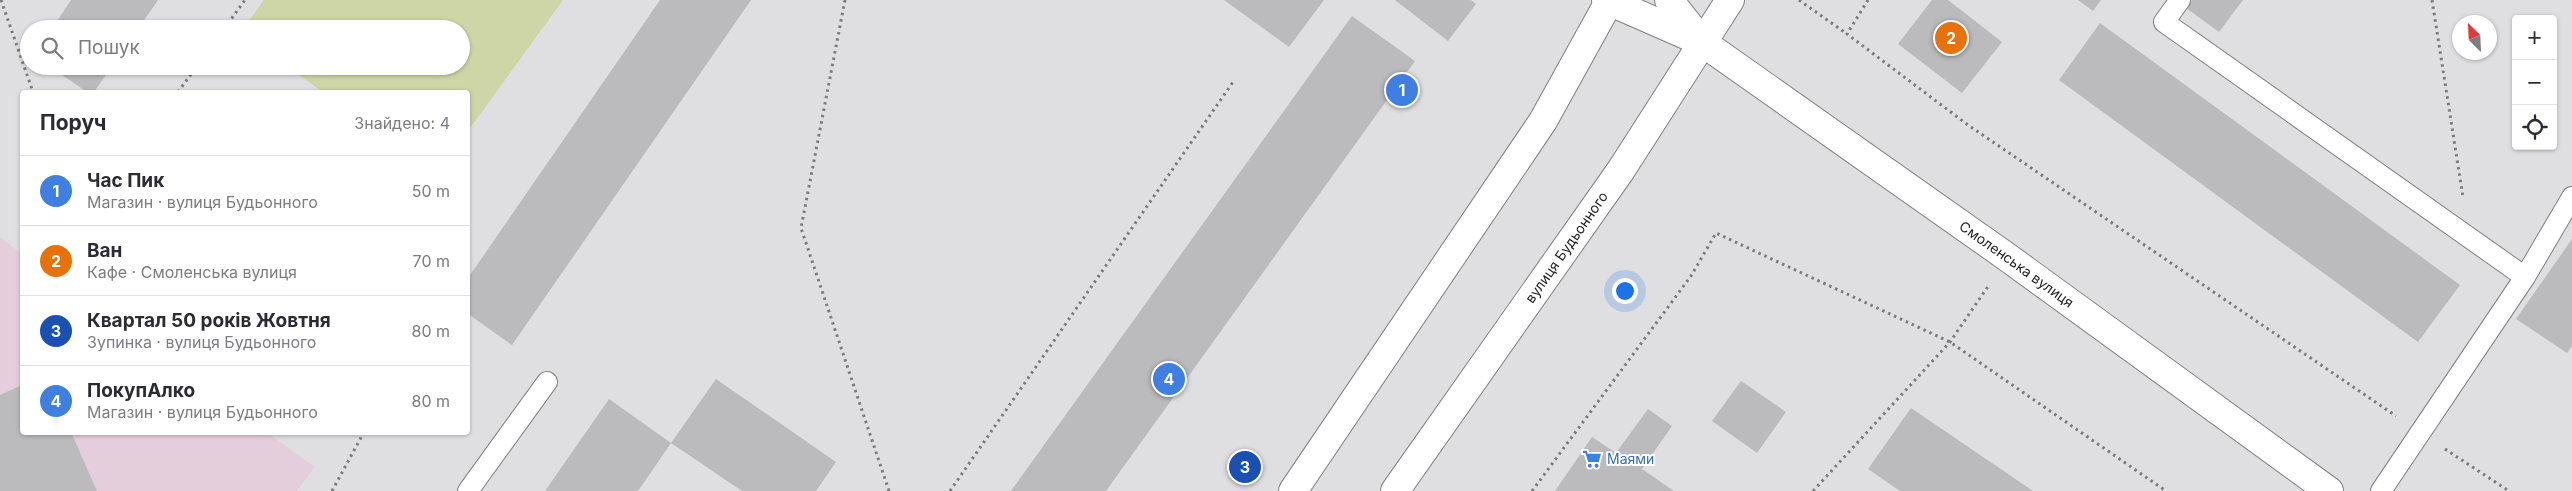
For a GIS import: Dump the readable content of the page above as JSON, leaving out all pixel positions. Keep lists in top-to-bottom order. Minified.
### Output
{"streets":{"main road":["вулиця Будьонного","Смоленська вулиця"]},"crossings":[["вулиця Будьонного","Смоленська вулиця"]],"places":{"supermarket":["Маями"]},"north":"top left","page":{"map_buttons":["+","−"],"pins":["2","1","4","3"],"search":"Пошук","heading":["Поруч","Знайдено: 4"],"list":[{"mark":"1","name":"Час Пик","note":"Магазин · вулиця Будьонного","value":"50 m"},{"mark":"2","name":"Ван","note":"Кафе · Смоленська вулиця","value":"70 m"},{"mark":"3","name":"Квартал 50 років Жовтня","note":"Зупинка · вулиця Будьонного","value":"80 m"},{"mark":"4","name":"ПокупАлко","note":"Магазин · вулиця Будьонного","value":"80 m"}]}}
